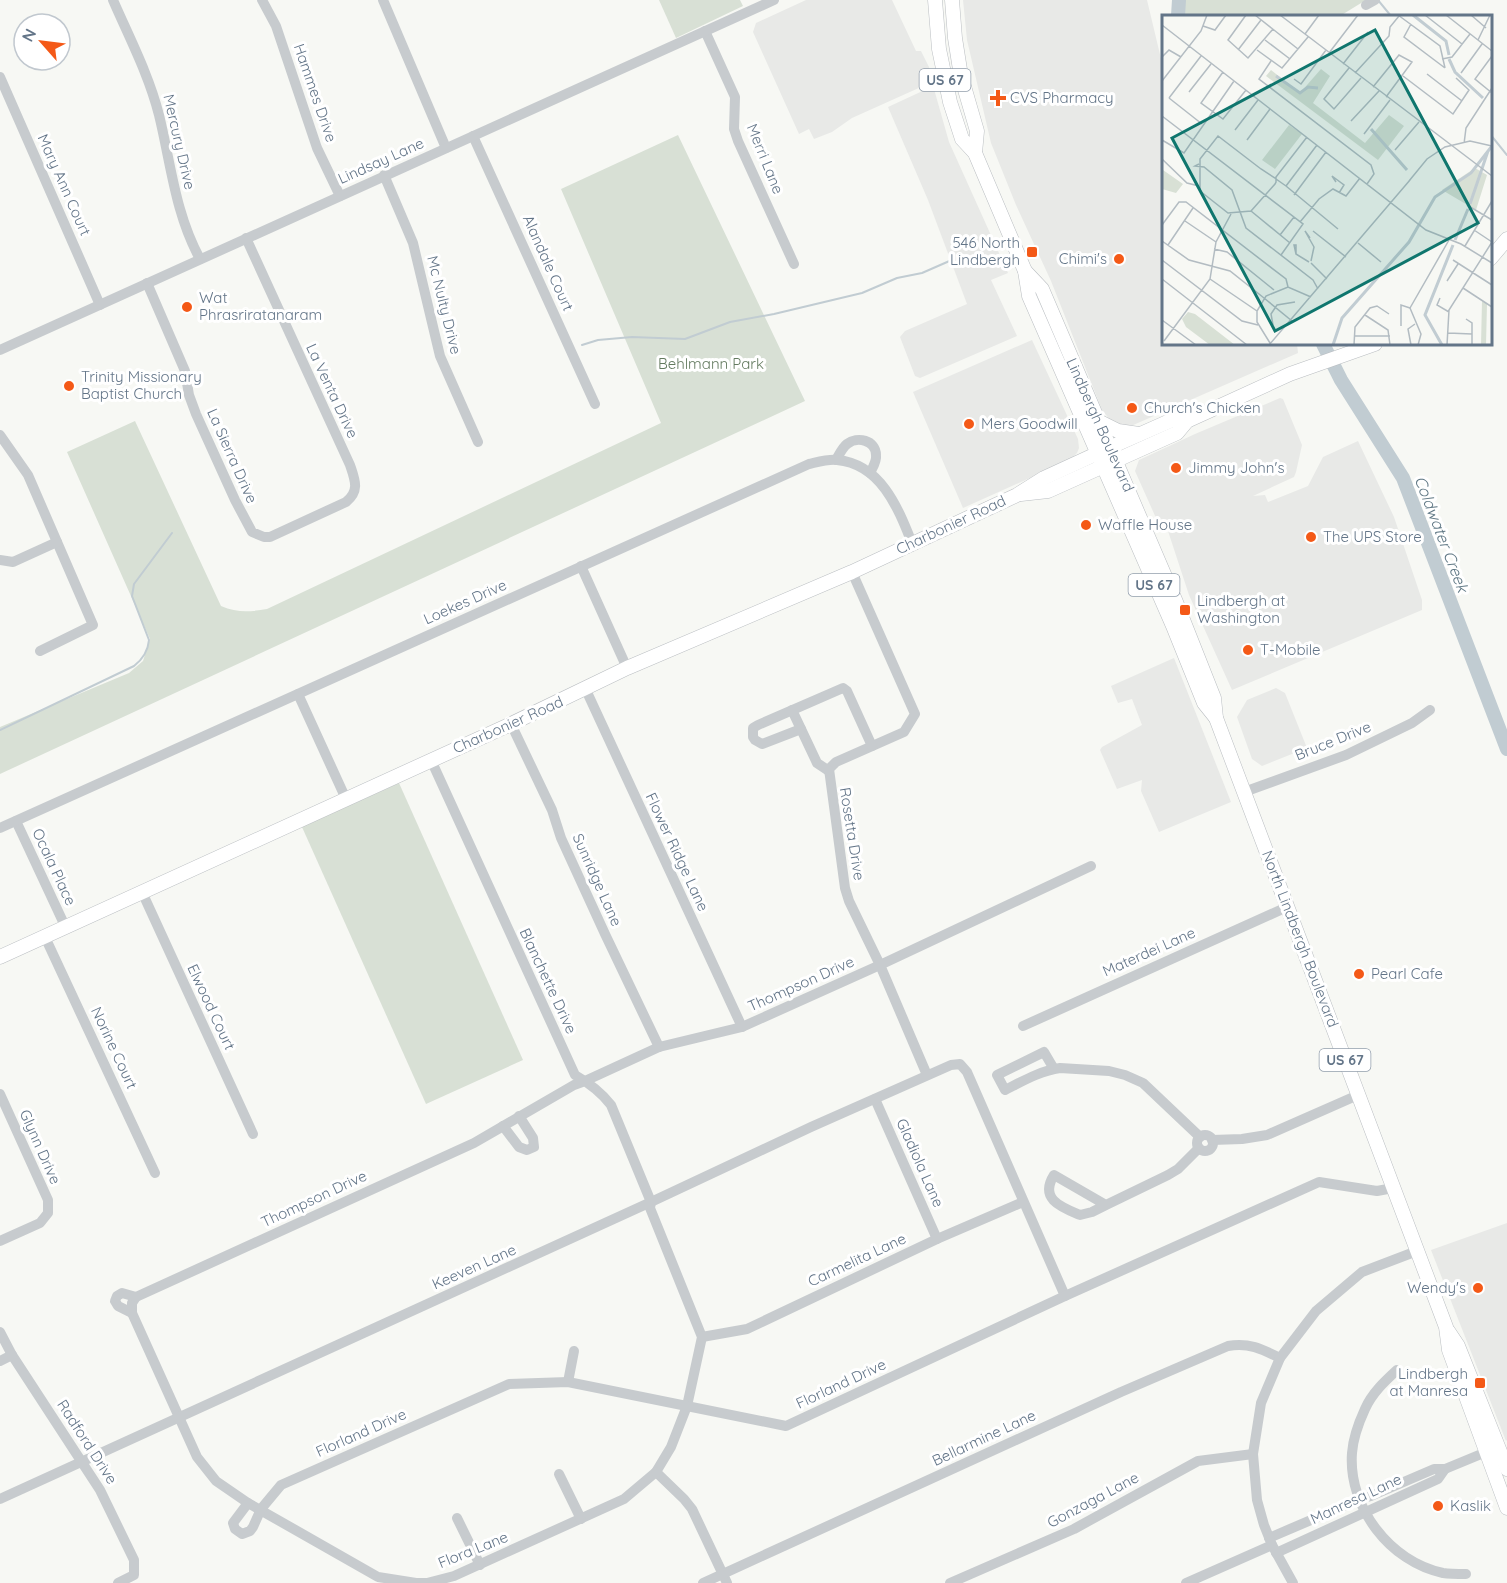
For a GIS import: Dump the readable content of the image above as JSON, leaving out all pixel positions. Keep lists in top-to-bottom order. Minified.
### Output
{"streets":{"main road":["US 67","Lindbergh Boulevard","Charbonier Road","North Lindbergh Boulevard"],"street":["Hammes Drive","Mercury Drive","Merri Lane","Lindsay Lane","Mary Ann Court","Alandale Court","Mc Nulty Drive","La Venta Drive","La Sierra Drive","Loekes Drive","Bruce Drive","Rosetta Drive","Flower Ridge Lane","Ocala Place","Sunridge Lane","Materdei Lane","Blanchette Drive","Thompson Drive","Elwood Court","Norine Court","Glynn Drive","Gladiola Lane","Carmelita Lane","Keeven Lane","Florland Drive","Bellarmine Lane","Radford Drive","Manresa Lane","Gonzaga Lane","Flora Lane"]},"crossings":[["Hammes Drive","Lindsay Lane"],["Mercury Drive","Lindsay Lane"],["Merri Lane","Lindsay Lane"],["Lindsay Lane","Mary Ann Court"],["Lindsay Lane","Alandale Court"],["Lindsay Lane","Mc Nulty Drive"],["Lindsay Lane","La Venta Drive"],["Lindsay Lane","La Sierra Drive"],["La Venta Drive","La Sierra Drive"],["Lindbergh Boulevard","Charbonier Road"],["Lindbergh Boulevard","North Lindbergh Boulevard"],["Charbonier Road","Rosetta Drive"],["Charbonier Road","Flower Ridge Lane"],["Charbonier Road","Ocala Place"],["Charbonier Road","Sunridge Lane"],["Charbonier Road","Blanchette Drive"],["Charbonier Road","Elwood Court"],["Charbonier Road","Norine Court"],["Loekes Drive","Ocala Place"],["Bruce Drive","North Lindbergh Boulevard"],["Rosetta Drive","Thompson Drive"],["Rosetta Drive","Keeven Lane"],["Flower Ridge Lane","Thompson Drive"],["Sunridge Lane","Thompson Drive"],["North Lindbergh Boulevard","Materdei Lane"],["North Lindbergh Boulevard","Florland Drive"],["North Lindbergh Boulevard","Manresa Lane"],["Blanchette Drive","Thompson Drive"],["Blanchette Drive","Keeven Lane"],["Thompson Drive","Flora Lane"],["Gladiola Lane","Carmelita Lane"],["Gladiola Lane","Keeven Lane"],["Carmelita Lane","Keeven Lane"],["Carmelita Lane","Flora Lane"],["Keeven Lane","Radford Drive"],["Keeven Lane","Flora Lane"],["Florland Drive","Flora Lane"]],"water":["Coldwater Creek"],"parks":["Behlmann Park"],"places":{"health":["CVS Pharmacy"],"transit":["546 North Lindbergh","Lindbergh at Washington","Lindbergh at Manresa"],"other":["Chimi's","Wat Phrasriratanaram","Trinity Missionary Baptist Church","Church's Chicken","Mers Goodwill","Jimmy John's","Waffle House","The UPS Store","T-Mobile","Pearl Cafe","Wendy's","Kaslik"]},"north":"top left"}
